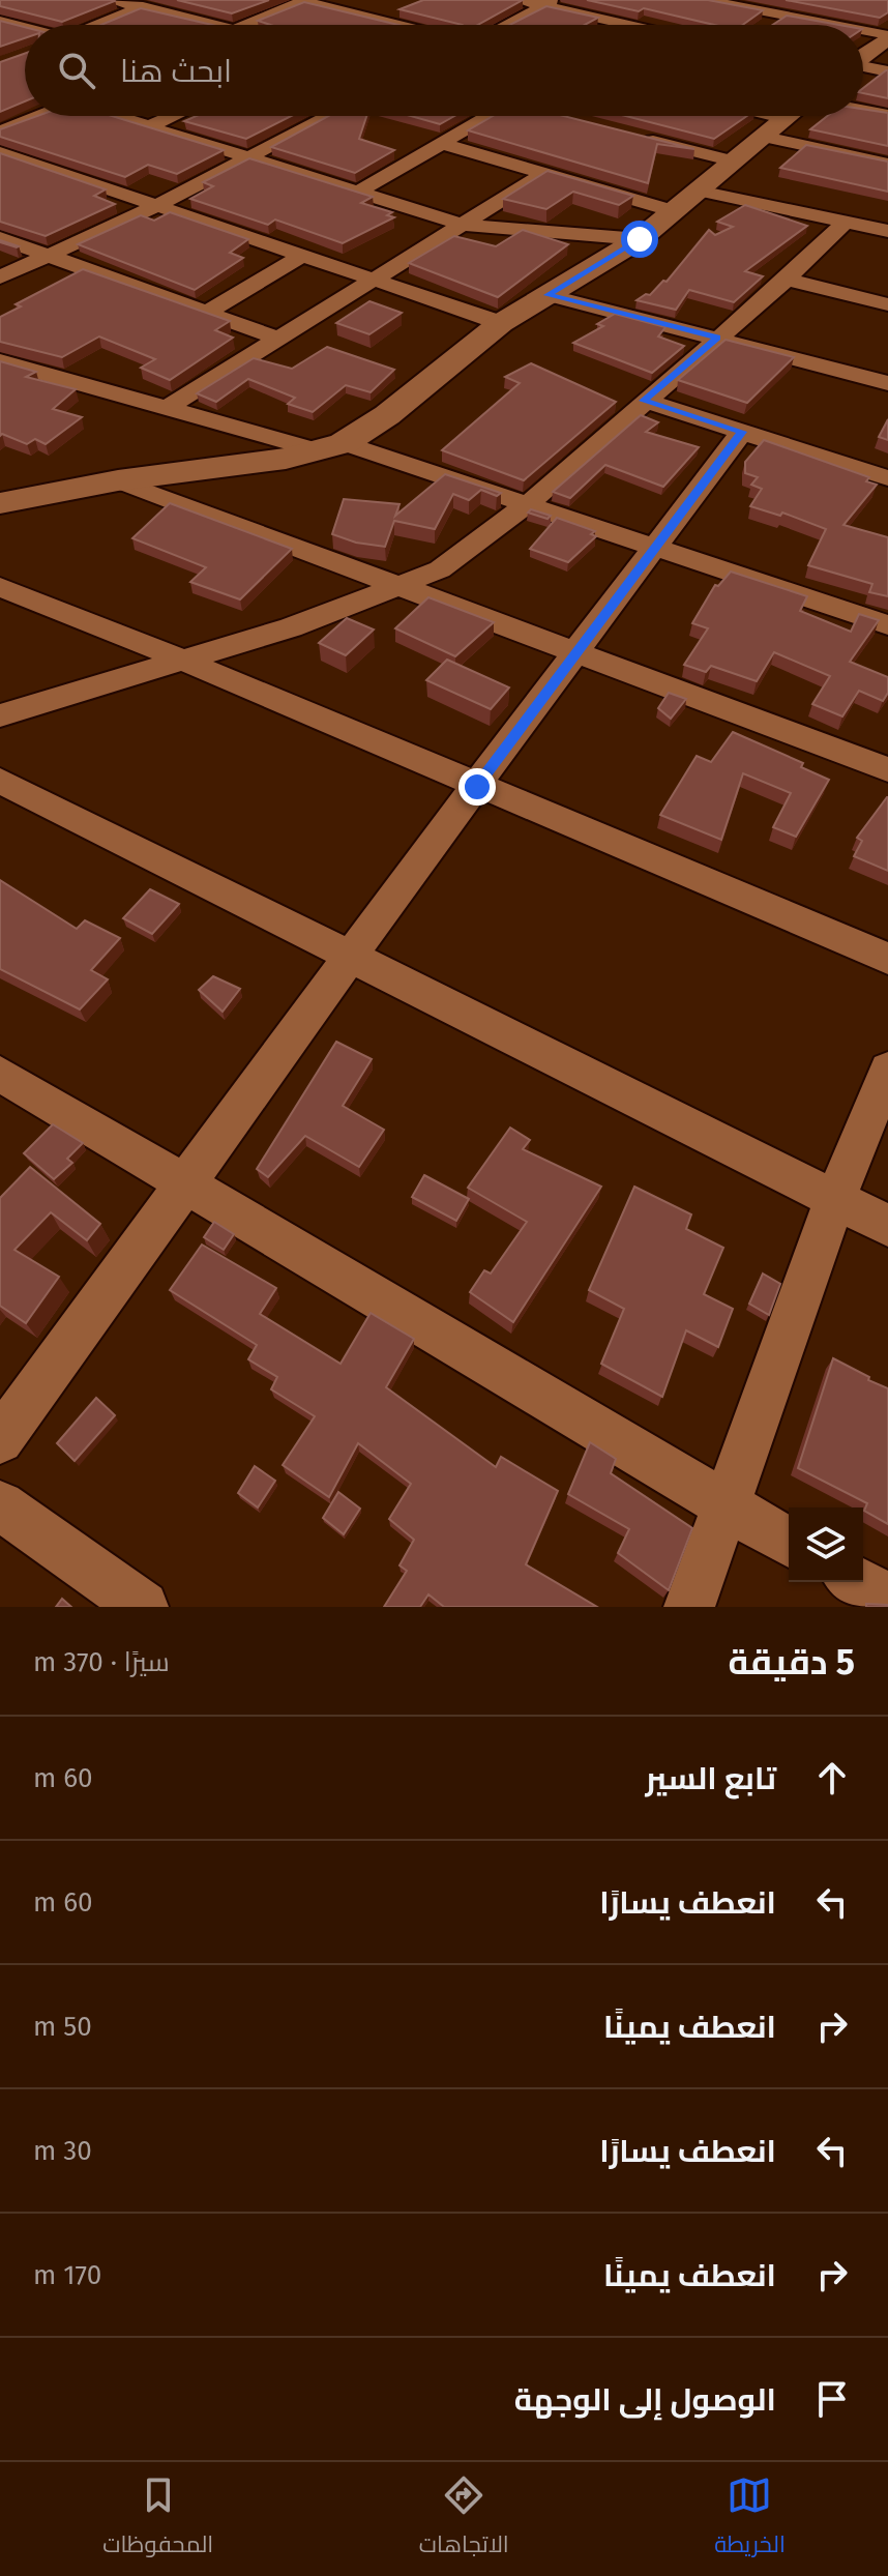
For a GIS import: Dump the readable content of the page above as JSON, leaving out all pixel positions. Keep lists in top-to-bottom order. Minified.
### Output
{"page":{"search":"ابحث هنا","heading":["5 دقيقة","سيرًا · 370 m"],"list":[["تابع السير","60 m"],["انعطف يسارًا","60 m"],["انعطف يمينًا","50 m"],["انعطف يسارًا","30 m"],["انعطف يمينًا","170 m"],"الوصول إلى الوجهة"],"nav":["الخريطة","الاتجاهات","المحفوظات"]}}
